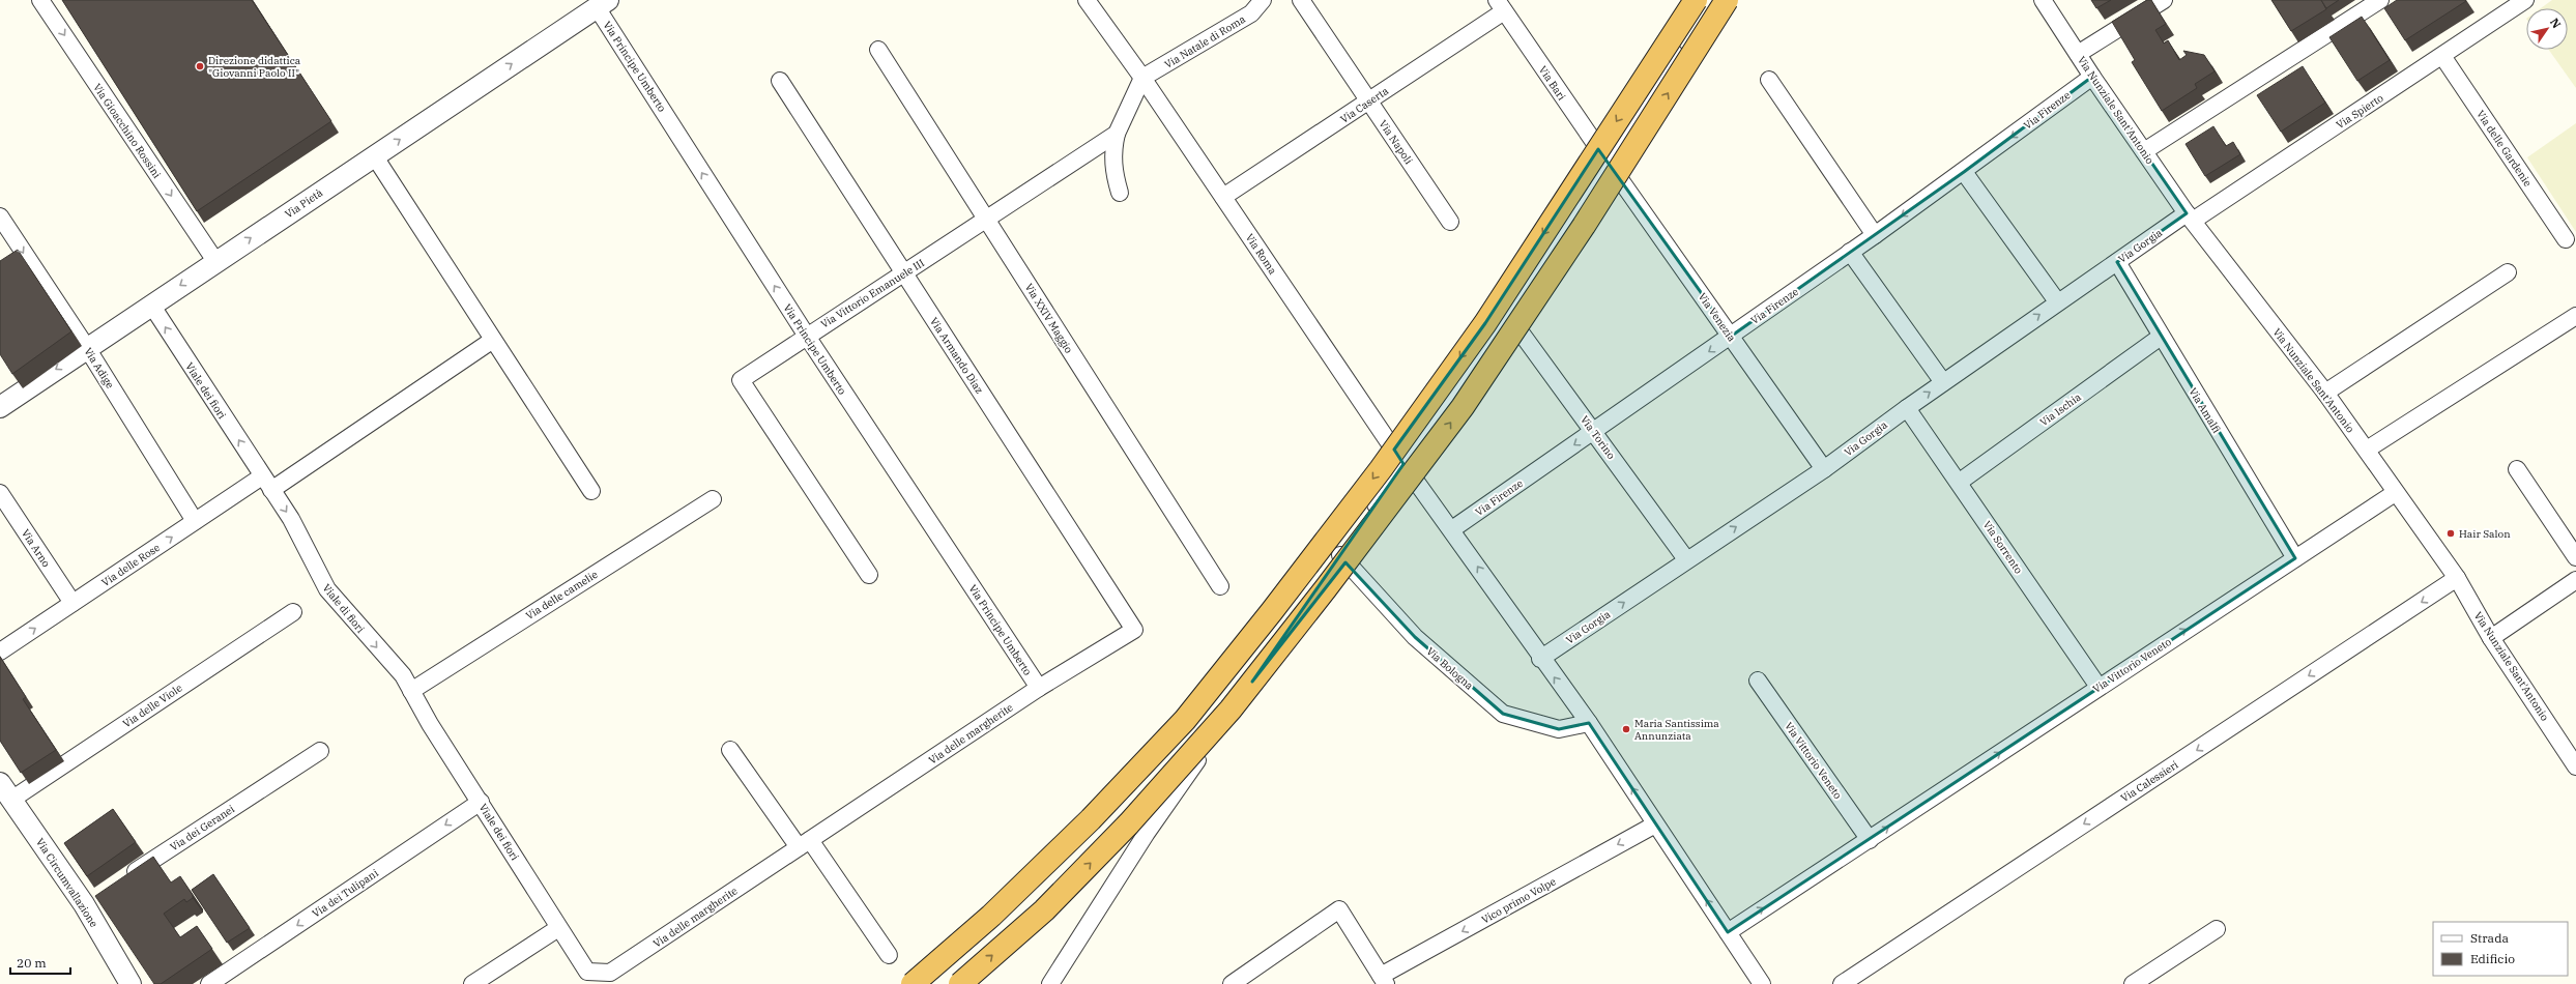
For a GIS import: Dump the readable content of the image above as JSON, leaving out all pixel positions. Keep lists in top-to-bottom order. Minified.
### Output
{"streets":{"street":["Via Natale di Roma","Via Principe Umberto","Via Bari","Via Caserta","Via Firenze","Via Nunziale Sant'Antonio","Via Spierto","Via Gioacchino Rossini","Via Napoli","Via delle Gardenie","Via Pietà","Via Gorgia","Via Roma","Via Vittorio Emanuele III","Via Venezia","Via XXIV Maggio","Via Armando Diaz","Via Adige","Viale dei fiori","Via Ischia","Via Amalfi","Via Torino","Via Sorrento","Via Arno","Via delle Rose","Via delle camelie","Viale di fiori","Via Vittorio Veneto","Via Bologna","Via delle Viole","Via delle margherite","Via Calessieri","Via dei Geranei","Via Circumvallazione","Via dei Tulipani","Vico primo Volpe"]},"crossings":[["Via Natale di Roma","Via Roma"],["Via Principe Umberto","Via Pietà"],["Via Principe Umberto","Via Vittorio Emanuele III"],["Via Principe Umberto","Via delle margherite"],["Via Bari","Via Caserta"],["Via Bari","Via Venezia"],["Via Caserta","Via Napoli"],["Via Caserta","Via Roma"],["Via Firenze","Via Nunziale Sant'Antonio"],["Via Firenze","Via Roma"],["Via Firenze","Via Venezia"],["Via Firenze","Via Torino"],["Via Nunziale Sant'Antonio","Via Spierto"],["Via Nunziale Sant'Antonio","Via Gorgia"],["Via Nunziale Sant'Antonio","Via Vittorio Veneto"],["Via Nunziale Sant'Antonio","Via Calessieri"],["Via Spierto","Via delle Gardenie"],["Via Spierto","Via Gorgia"],["Via Gioacchino Rossini","Via Pietà"],["Via Pietà","Via Adige"],["Via Pietà","Viale dei fiori"],["Via Gorgia","Via Roma"],["Via Gorgia","Via Venezia"],["Via Gorgia","Via Amalfi"],["Via Gorgia","Via Torino"],["Via Gorgia","Via Sorrento"],["Via Roma","Via Vittorio Veneto"],["Via Roma","Via Bologna"],["Via Roma","Vico primo Volpe"],["Via Vittorio Emanuele III","Via XXIV Maggio"],["Via Vittorio Emanuele III","Via Armando Diaz"],["Via Armando Diaz","Via delle margherite"],["Via Adige","Via delle Rose"],["Viale dei fiori","Via delle Rose"],["Viale dei fiori","Via delle camelie"],["Viale dei fiori","Viale di fiori"],["Viale dei fiori","Via delle margherite"],["Viale dei fiori","Via dei Tulipani"],["Via Ischia","Via Amalfi"],["Via Ischia","Via Sorrento"],["Via Amalfi","Via Vittorio Veneto"],["Via Sorrento","Via Vittorio Veneto"],["Via Arno","Via delle Rose"],["Via delle Rose","Viale di fiori"],["Via delle camelie","Viale di fiori"],["Via delle Viole","Via Circumvallazione"]],"one_way":["Via Principe Umberto","Via Gioacchino Rossini","Via Gorgia","Via Roma","Via Adige","Viale dei fiori","Via delle Rose","Viale di fiori","Via Vittorio Veneto","Via Calessieri","Via dei Tulipani","Vico primo Volpe"],"places":["Direzione didattica \"Giovanni Paolo II\"","Hair Salon","Maria Santissima Annunziata"],"legend":["Strada","Edificio"],"scale_bar":"20 m","north":"top right"}
